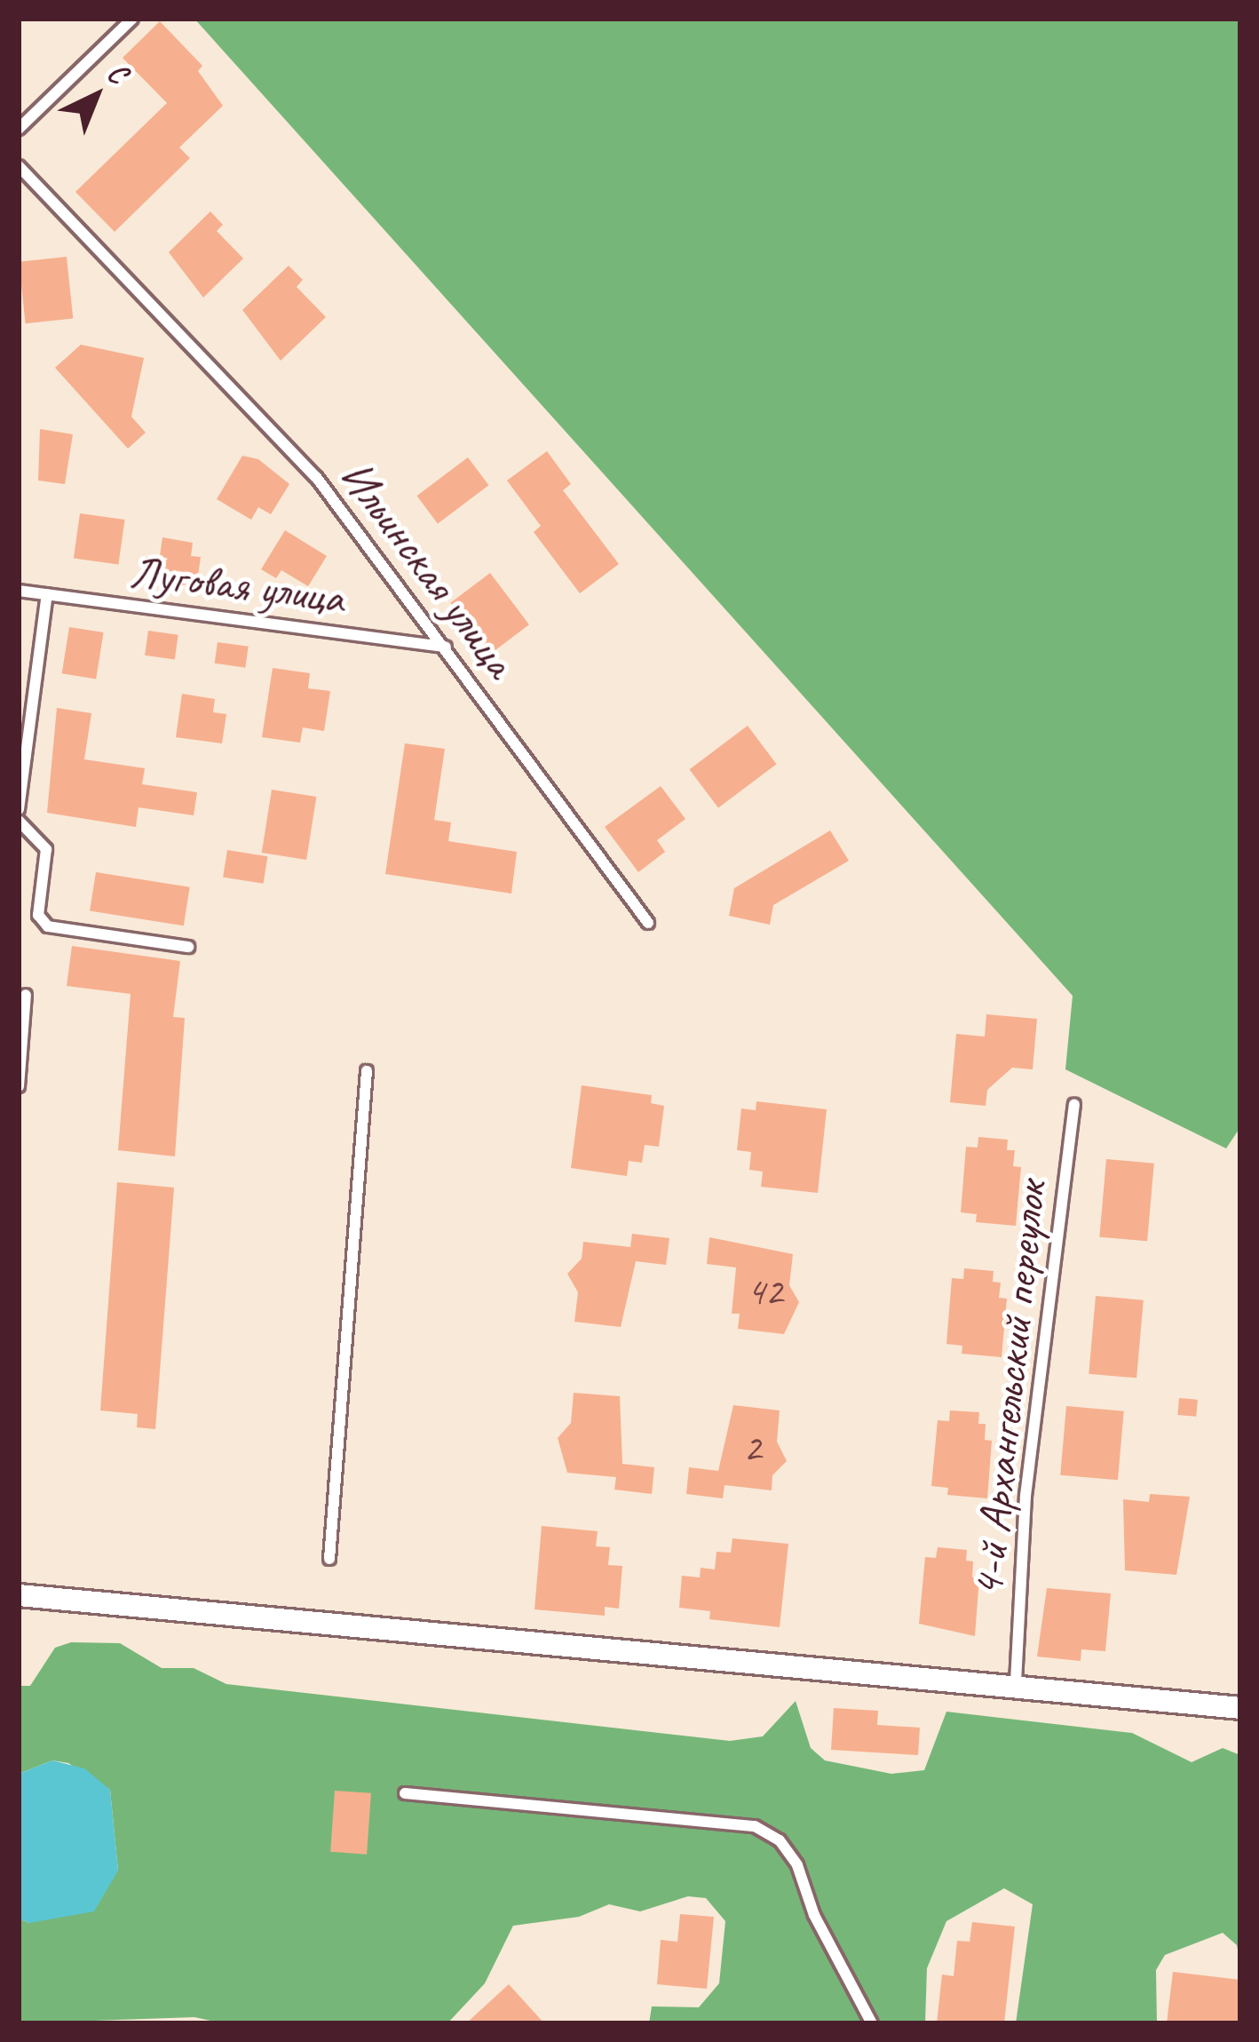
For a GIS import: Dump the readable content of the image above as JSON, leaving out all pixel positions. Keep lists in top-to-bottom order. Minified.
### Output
{"streets":{"lane":["Ильинская улица","Луговая улица","4-й Архангельский переулок"]},"crossings":[["Ильинская улица","Луговая улица"]],"house_numbers":["42","2"],"north":"top right"}
